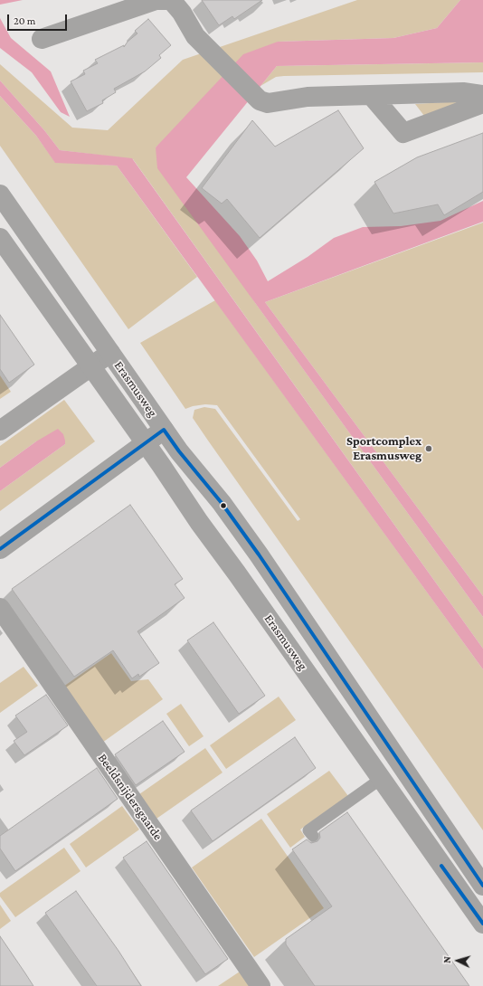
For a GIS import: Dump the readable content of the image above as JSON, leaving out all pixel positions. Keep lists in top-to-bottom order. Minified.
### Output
{"streets":{"main road":["Erasmusweg","Beeldsnijdersgaarde"]},"places":["Sportcomplex Erasmusweg"],"scale_bar":"20 m","north":"left"}
